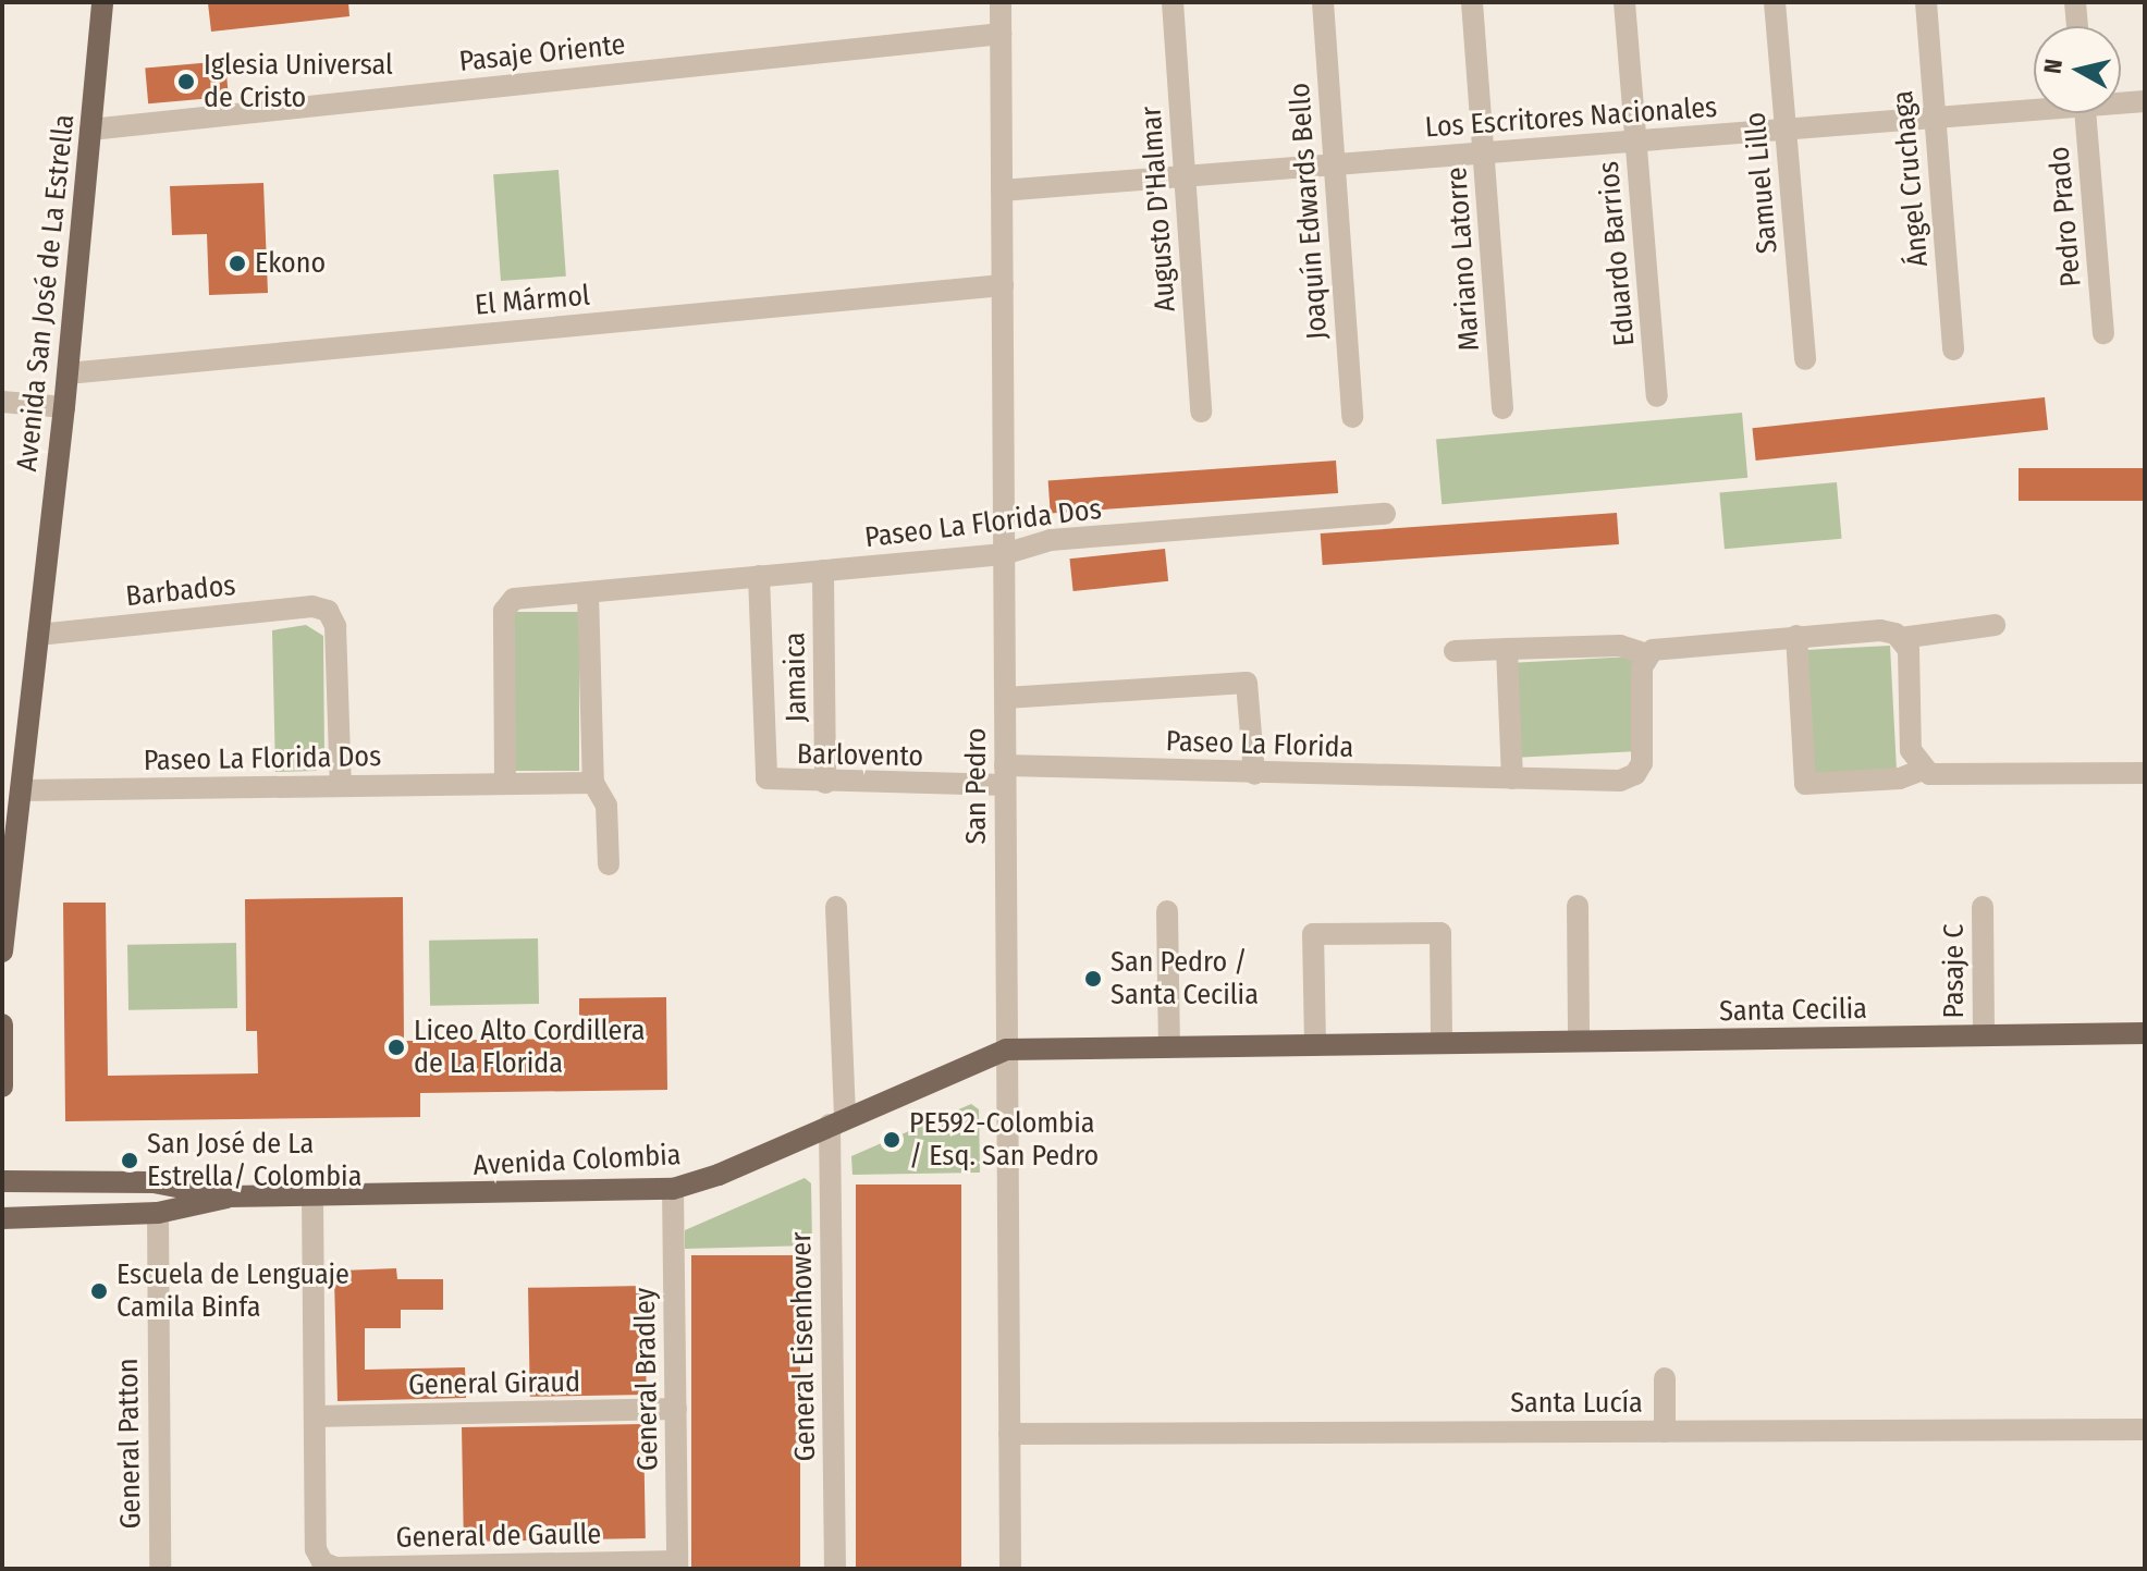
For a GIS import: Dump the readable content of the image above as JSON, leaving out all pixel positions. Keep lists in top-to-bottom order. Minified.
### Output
{"streets":{"main road":["Avenida San José de La Estrella","Santa Cecilia","Avenida Colombia"],"street":["Pasaje Oriente","Los Escritores Nacionales","Ángel Cruchaga","Samuel Lillo","Augusto D'Halmar","Joaquín Edwards Bello","Pedro Prado","Eduardo Barrios","Mariano Latorre","El Mármol","Paseo La Florida Dos","Barbados","Jamaica","Paseo La Florida","Barlovento","San Pedro","Pasaje C","General Eisenhower","General Bradley","General Giraud","Santa Lucía","General Patton","General de Gaulle"]},"crossings":[["Pasaje Oriente","Avenida San José de La Estrella"],["Pasaje Oriente","San Pedro"],["Los Escritores Nacionales","Ángel Cruchaga"],["Los Escritores Nacionales","Samuel Lillo"],["Los Escritores Nacionales","Augusto D'Halmar"],["Los Escritores Nacionales","Joaquín Edwards Bello"],["Los Escritores Nacionales","Eduardo Barrios"],["Los Escritores Nacionales","Mariano Latorre"],["Los Escritores Nacionales","San Pedro"],["Avenida San José de La Estrella","El Mármol"],["Avenida San José de La Estrella","Paseo La Florida Dos"],["Avenida San José de La Estrella","Barbados"],["El Mármol","San Pedro"],["Paseo La Florida Dos","Barbados"],["Paseo La Florida Dos","Jamaica"],["Paseo La Florida Dos","San Pedro"],["Jamaica","Barlovento"],["Paseo La Florida","Barlovento"],["Paseo La Florida","San Pedro"],["Barlovento","San Pedro"],["San Pedro","Santa Cecilia"],["San Pedro","Avenida Colombia"],["San Pedro","Santa Lucía"],["Pasaje C","Santa Cecilia"],["Santa Cecilia","Avenida Colombia"],["Avenida Colombia","General Eisenhower"],["Avenida Colombia","General Bradley"],["Avenida Colombia","General Patton"],["General Bradley","General Giraud"],["General Bradley","General de Gaulle"],["General Giraud","General de Gaulle"]],"places":["Iglesia Universal de Cristo","Ekono","San Pedro / Santa Cecilia","Liceo Alto Cordillera de La Florida","PE592-Colombia / Esq. San Pedro","San José de La Estrella/ Colombia","Escuela de Lenguaje Camila Binfa"],"north":"left"}
